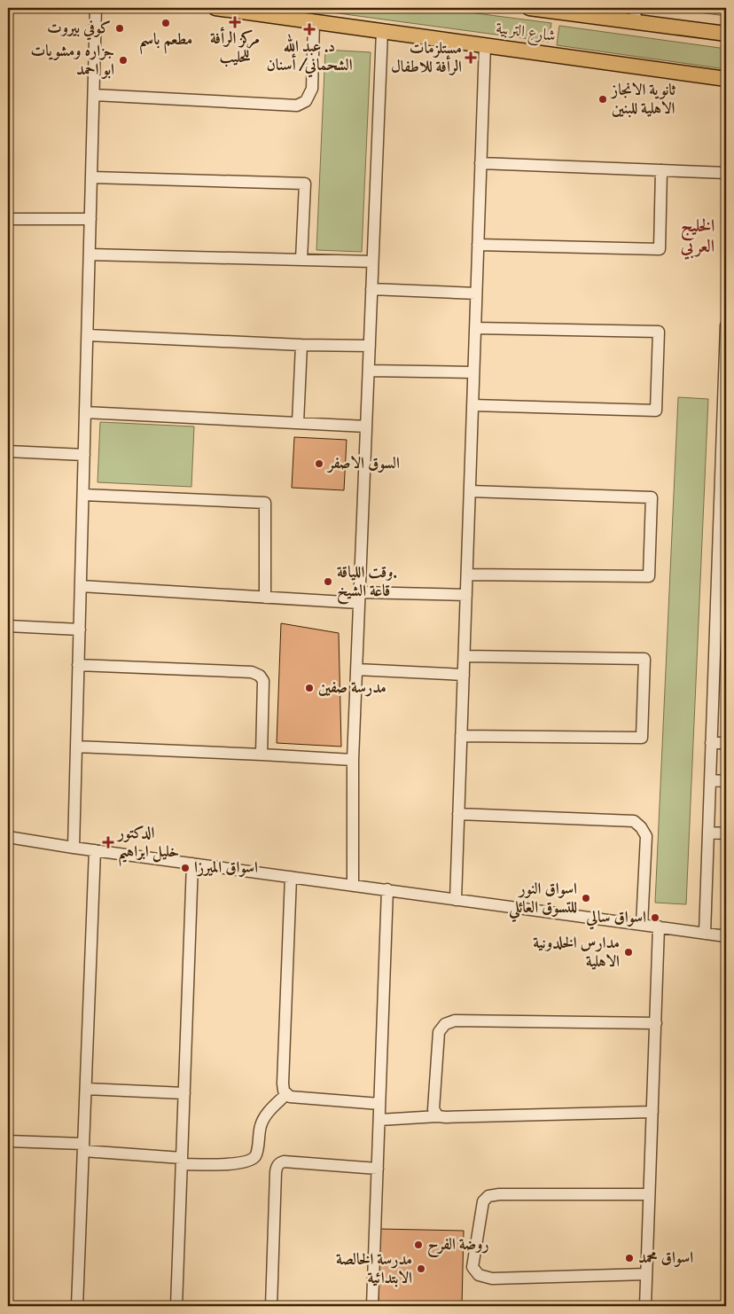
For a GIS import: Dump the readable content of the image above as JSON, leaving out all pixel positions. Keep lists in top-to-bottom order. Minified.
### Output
{"streets":{"main road":["شارع التربية"]},"districts":["الخليج العربي"],"places":{"health":["مركز الرأفة للحليب","د. عبد الله الشحماني/ أسنان","مستلزمات الرأفة للاطفال","الدكتور خليل ابراهيم"],"other":["مطعم باسم","كوفي بيروت","جزاره ومشويات ابو احمد","ثانوية الانجاز الاهلية للبنين","السوق الاصفر","وقت اللياقة. قاعة الشيخ","مدرسة صفين","اسواق الميرزا","اسواق النور للتسوق العائلي","اسواق سالي","مدارس الخلدونية الاهلية","روضة الفرح","اسواق محمد","مدرسة الخالصة الابتدائية"]}}
